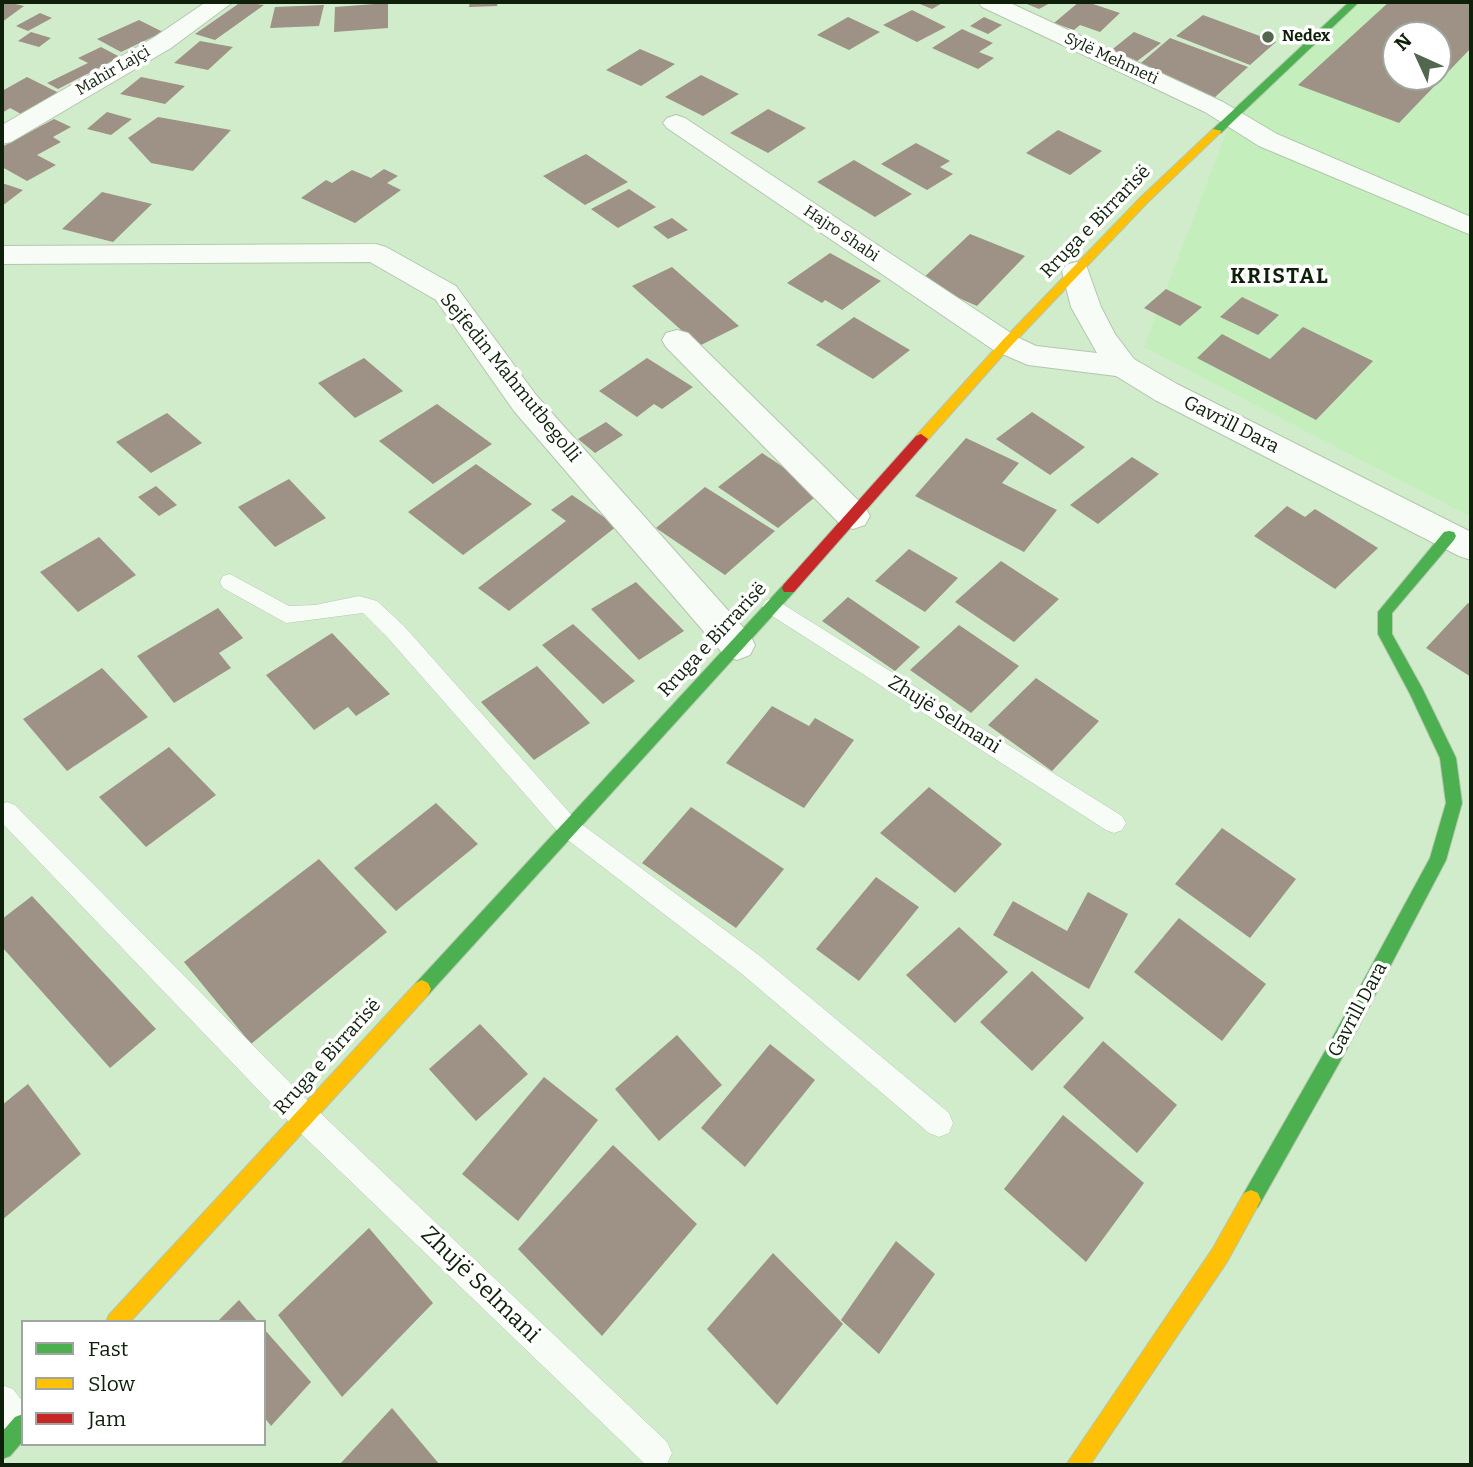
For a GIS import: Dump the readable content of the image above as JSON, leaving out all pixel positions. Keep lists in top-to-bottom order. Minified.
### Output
{"streets":{"street":["Sylë Mehmeti","Mahir Lajçi","Rruga e Birrarisë","Hajro Shabi","Sejfedin Mahmutbegolli","Gavrill Dara"],"lane":["Zhujë Selmani"]},"crossings":[["Sylë Mehmeti","Rruga e Birrarisë"],["Rruga e Birrarisë","Hajro Shabi"],["Rruga e Birrarisë","Sejfedin Mahmutbegolli"],["Rruga e Birrarisë","Gavrill Dara"],["Rruga e Birrarisë","Zhujë Selmani"],["Hajro Shabi","Gavrill Dara"]],"districts":["KRISTAL"],"places":["Nedex"],"legend":["Fast","Slow","Jam"],"north":"top left"}
